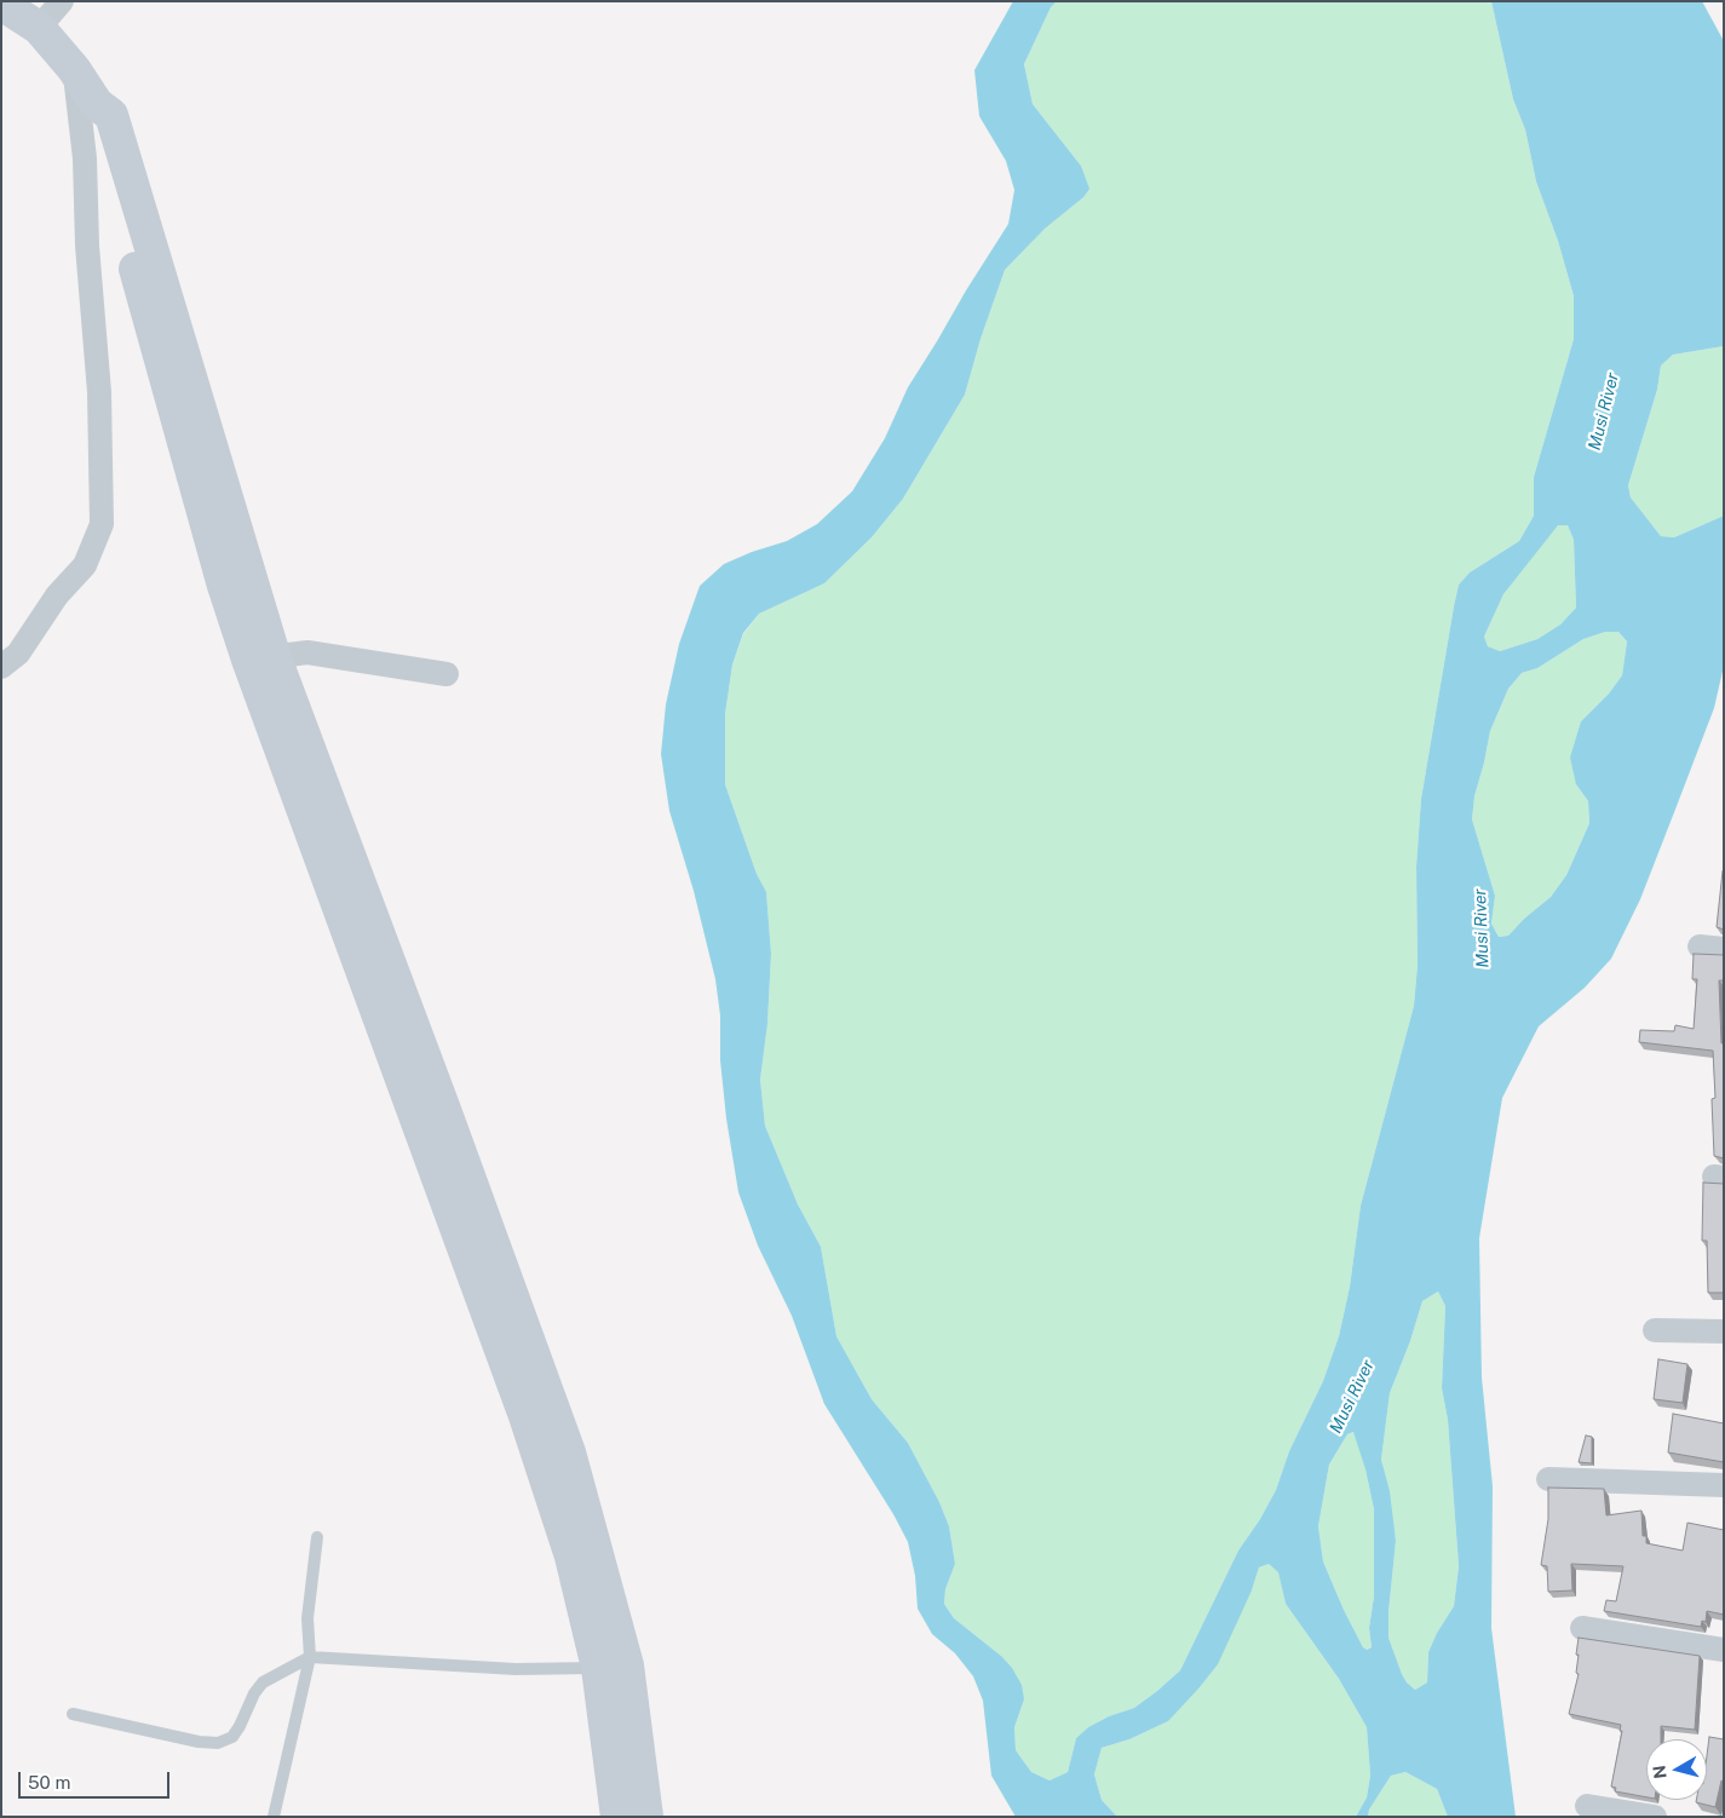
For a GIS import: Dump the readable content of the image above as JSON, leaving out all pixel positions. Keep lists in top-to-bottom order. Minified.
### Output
{"water":["Musi River"],"scale_bar":"50 m","north":"left"}
